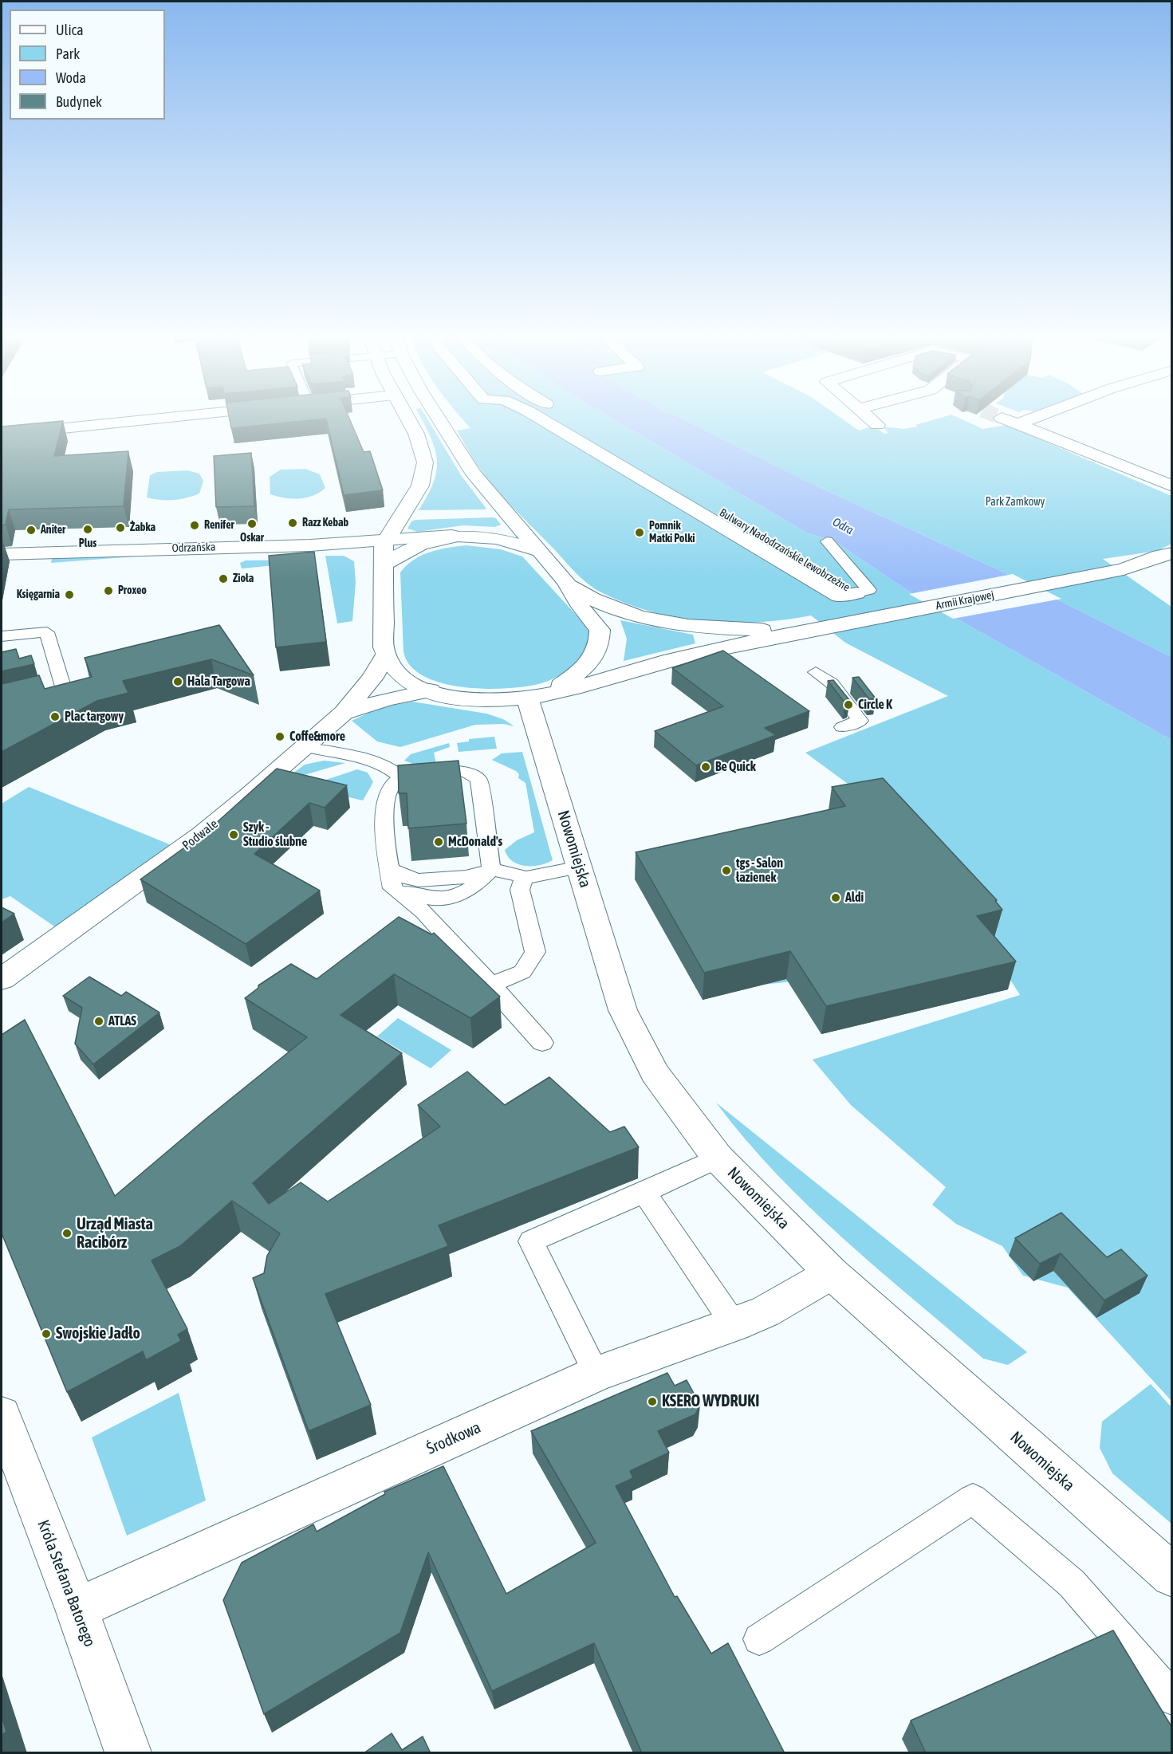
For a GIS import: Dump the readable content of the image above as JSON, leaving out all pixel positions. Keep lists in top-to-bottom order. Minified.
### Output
{"streets":{"street":["Odrzańska","Bulwary Nadodrzańskie lewobrzeżne","Armii Krajowej","Podwale","Nowomiejska","Środkowa","Króla Stefana Batorego"]},"crossings":[["Armii Krajowej","Podwale"],["Armii Krajowej","Nowomiejska"],["Nowomiejska","Środkowa"],["Środkowa","Króla Stefana Batorego"]],"water":["Odra"],"parks":["Park Zamkowy"],"places":["Razz Kebab","Oskar","Renifer","Żabka","Plus","Aniter","Pomnik Matki Polki","Zioła","Proxeo","Księgarnia","Hala Targowa","Circle K","Plac targowy","Coffe&more","Be Quick","Szyk - Studio ślubne","McDonald's","tgs - Salon łazienek","Aldi","ATLAS","Urząd Miasta Racibórz","Swojskie Jadło","KSERO WYDRUKI"],"legend":["Ulica","Park","Woda","Budynek"]}
